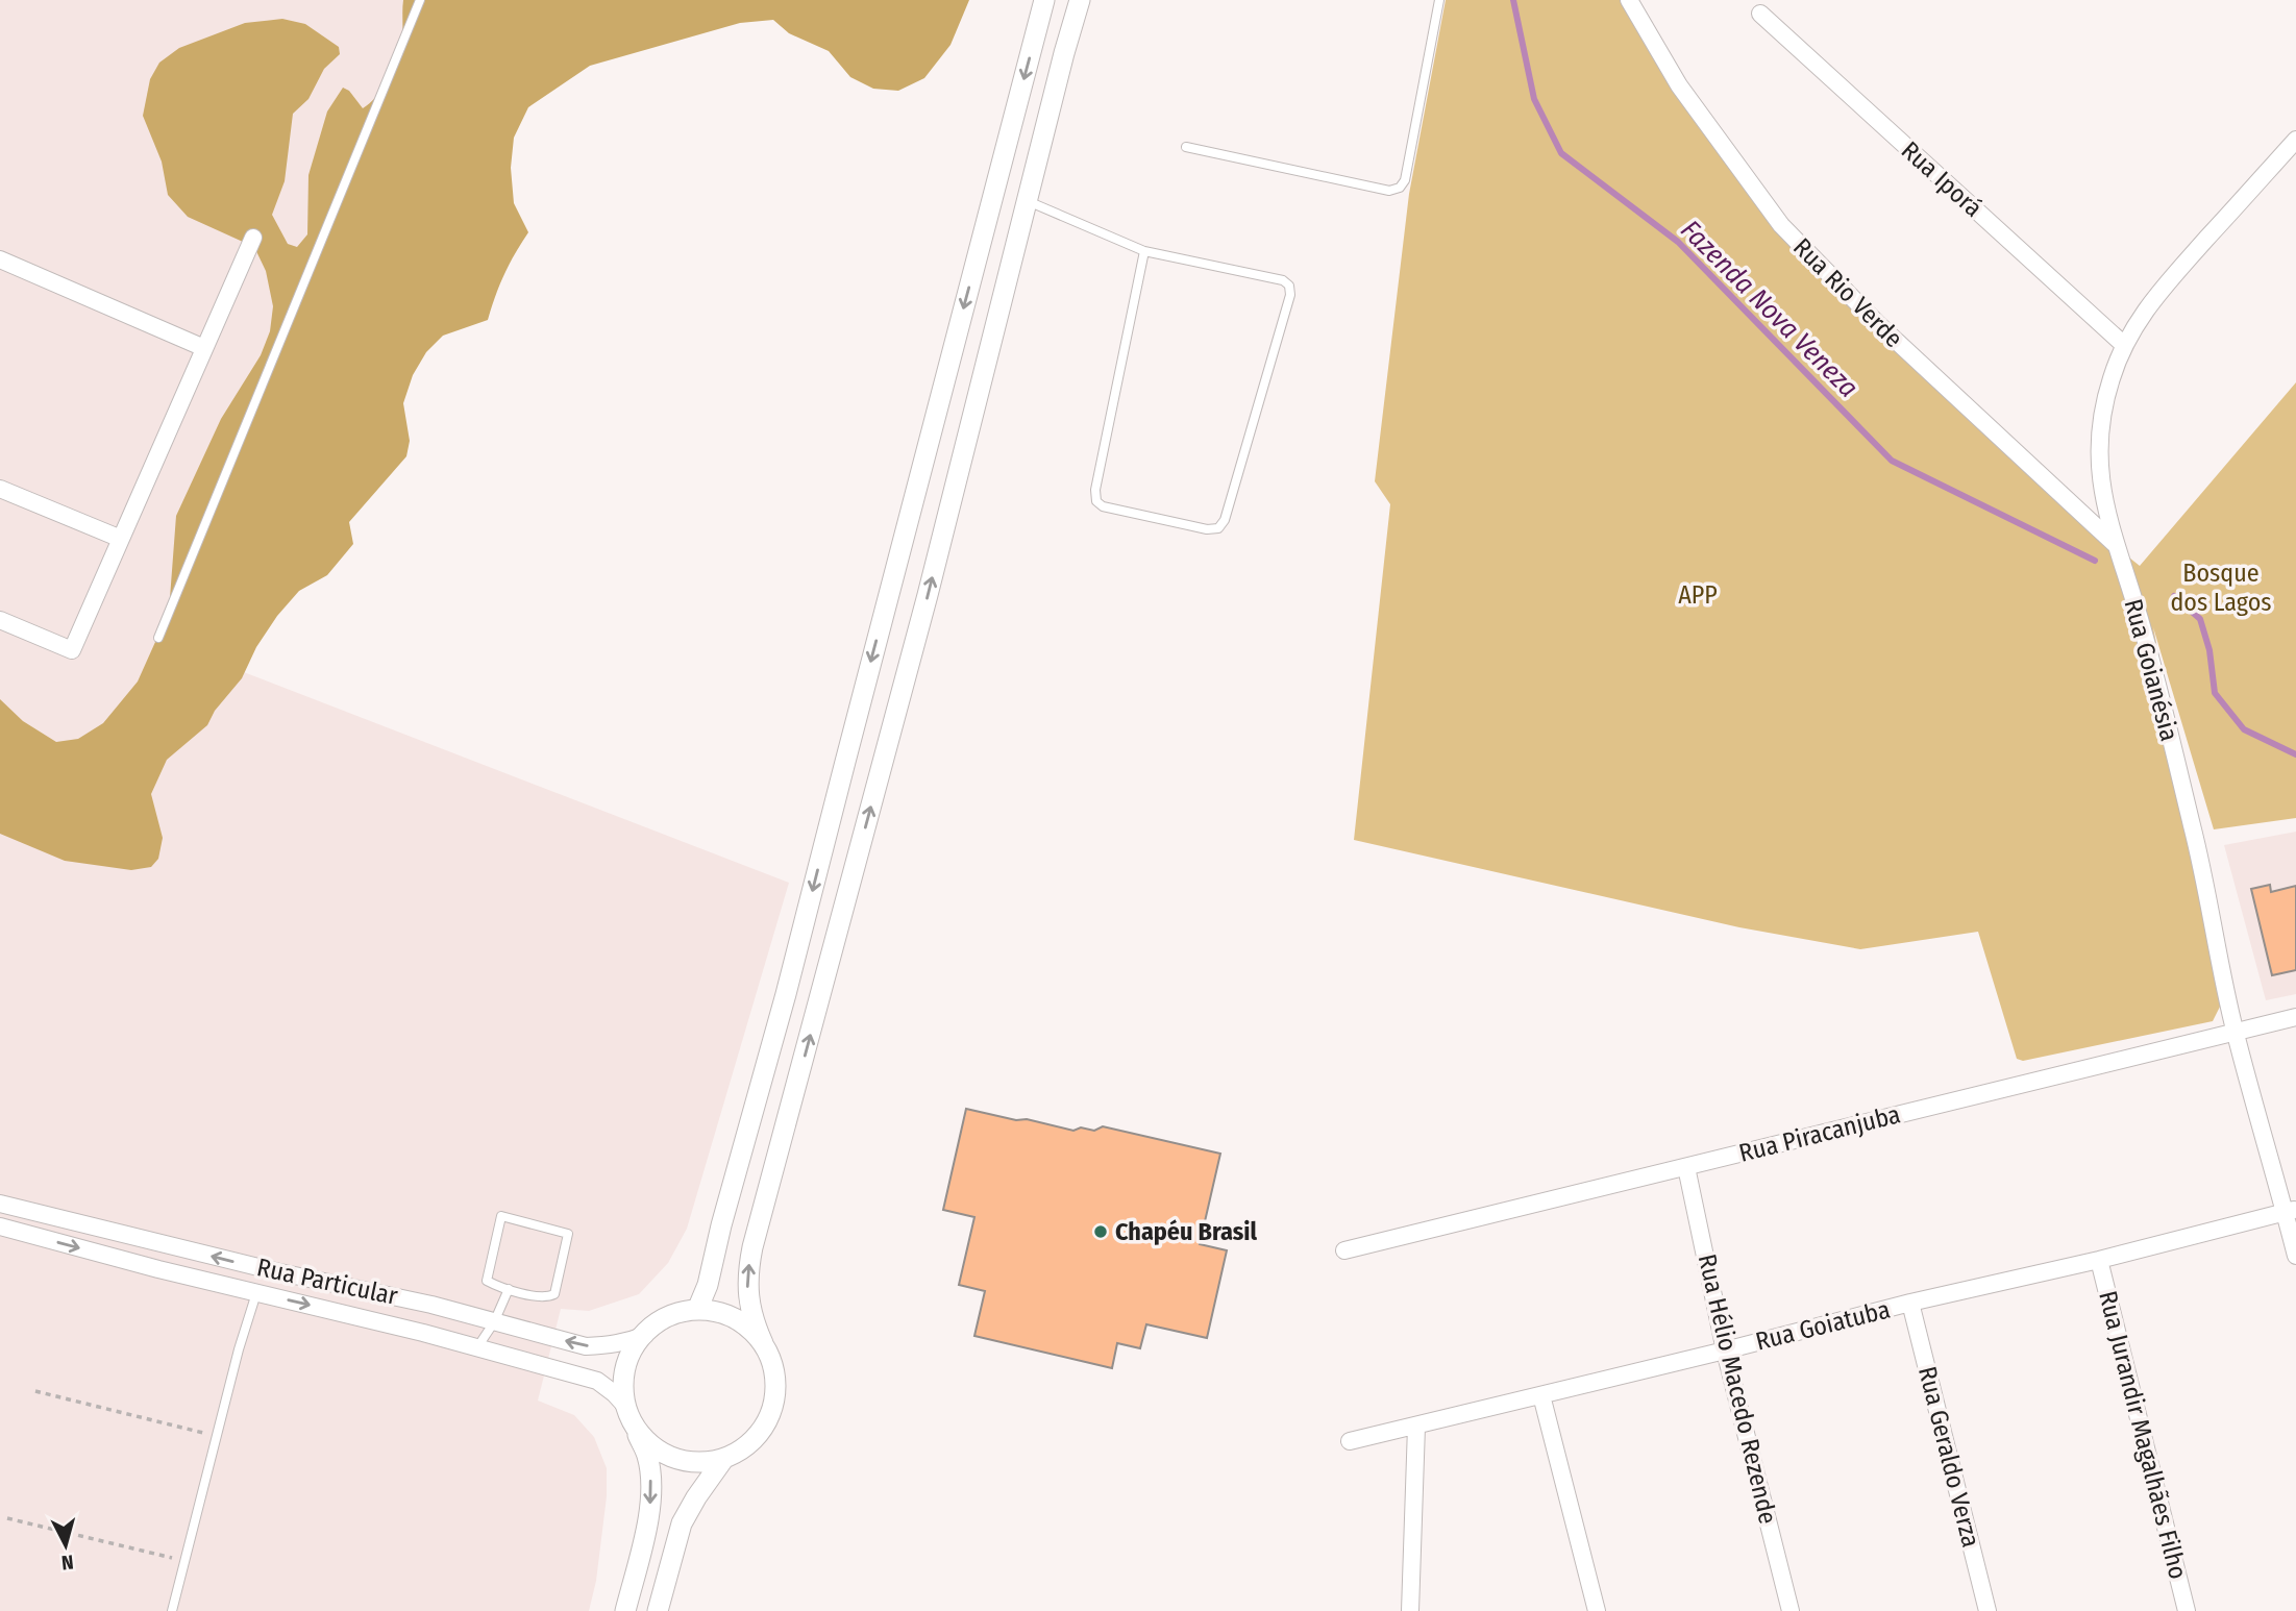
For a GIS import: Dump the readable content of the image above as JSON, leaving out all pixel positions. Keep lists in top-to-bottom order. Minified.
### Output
{"streets":{"street":["Rua Iporá","Rua Rio Verde","Rua Goianésia","Rua Piracanjuba","Rua Particular","Rua Goiatuba","Rua Hélio Macedo Rezende","Rua Jurandir Magalhães Filho","Rua Geraldo Verza"]},"crossings":[["Rua Iporá","Rua Goianésia"],["Rua Rio Verde","Rua Goianésia"],["Rua Goianésia","Rua Piracanjuba"],["Rua Goianésia","Rua Goiatuba"],["Rua Piracanjuba","Rua Hélio Macedo Rezende"],["Rua Goiatuba","Rua Hélio Macedo Rezende"],["Rua Goiatuba","Rua Jurandir Magalhães Filho"],["Rua Goiatuba","Rua Geraldo Verza"]],"water":["Fazenda Nova Veneza"],"parks":["Bosque dos Lagos","APP"],"places":["Chapéu Brasil"],"north":"bottom"}
